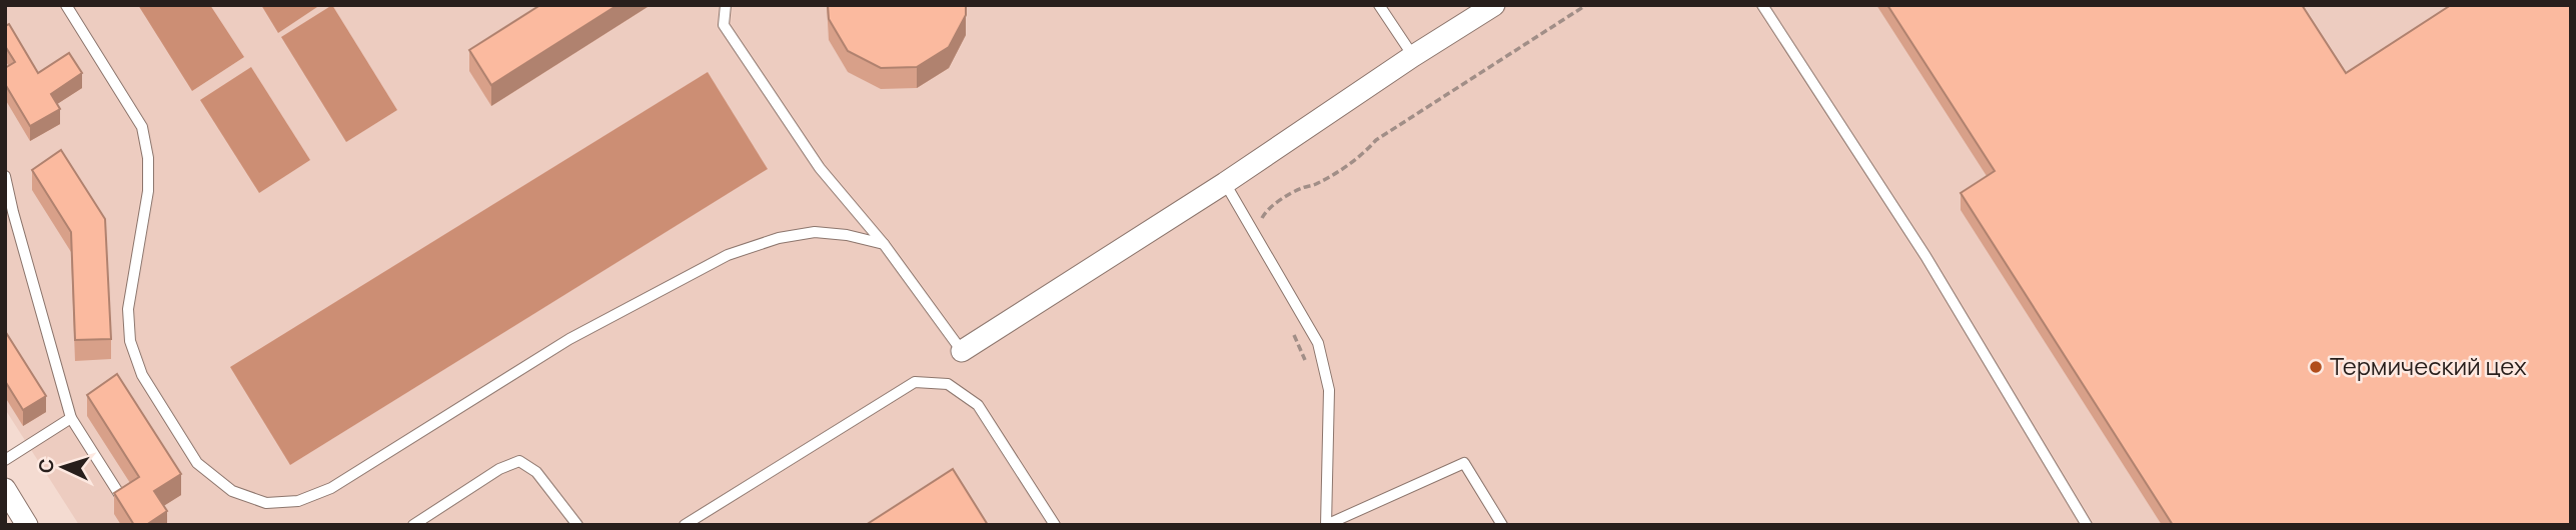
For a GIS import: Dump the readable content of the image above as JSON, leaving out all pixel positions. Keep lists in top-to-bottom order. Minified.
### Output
{"places":["Термический цех"],"north":"left"}
